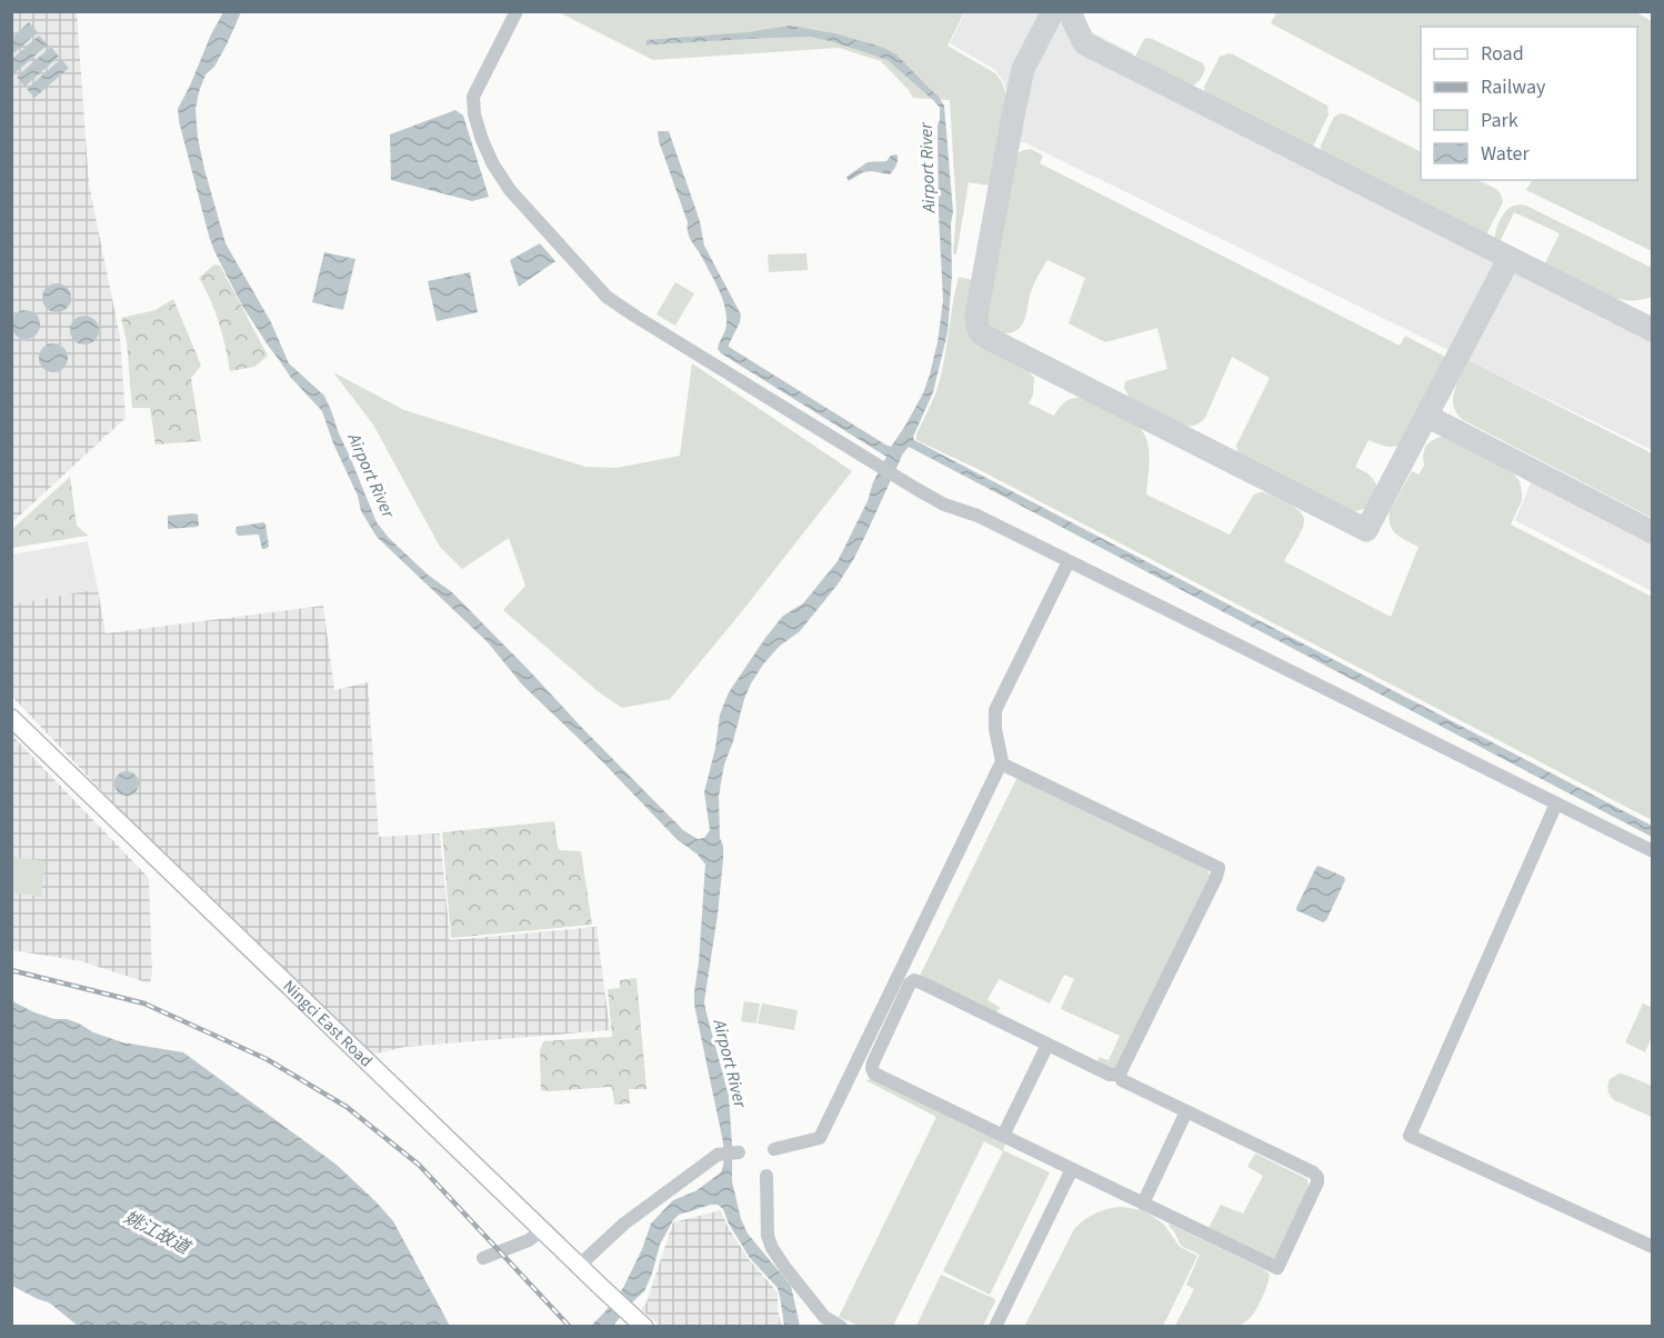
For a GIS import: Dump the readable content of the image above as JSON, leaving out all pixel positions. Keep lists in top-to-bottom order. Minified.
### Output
{"streets":{"main road":["Ningci East Road"]},"water":["Airport River","姚江故道"],"legend":["Road","Railway","Park","Water"]}
